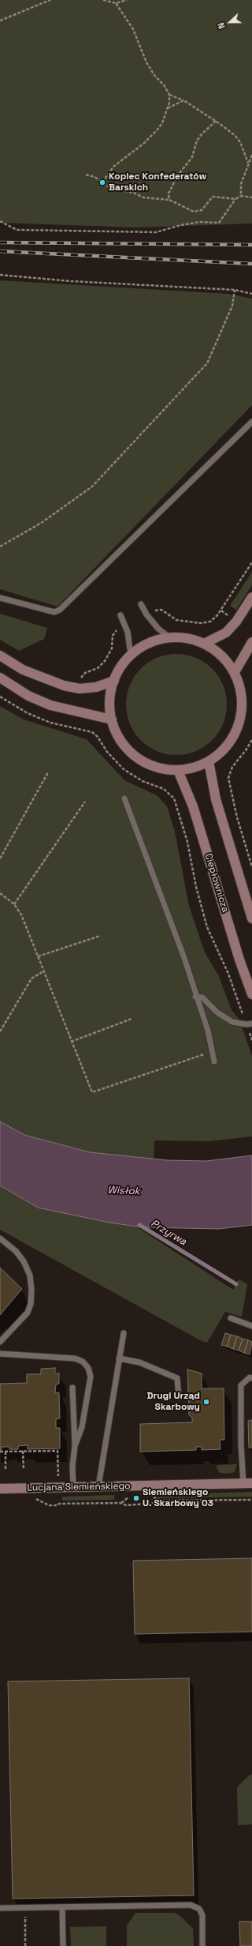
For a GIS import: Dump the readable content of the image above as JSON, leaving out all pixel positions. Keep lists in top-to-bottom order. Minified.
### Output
{"streets":{"main road":["Ciepłownicza","Lucjana Siemieńskiego"]},"water":["Wisłok","Przyrwa"],"places":["Kopiec Konfederatów Barskich","Drugi Urząd Skarbowy","Siemieńskiego U. Skarbowy 03"],"north":"left"}
